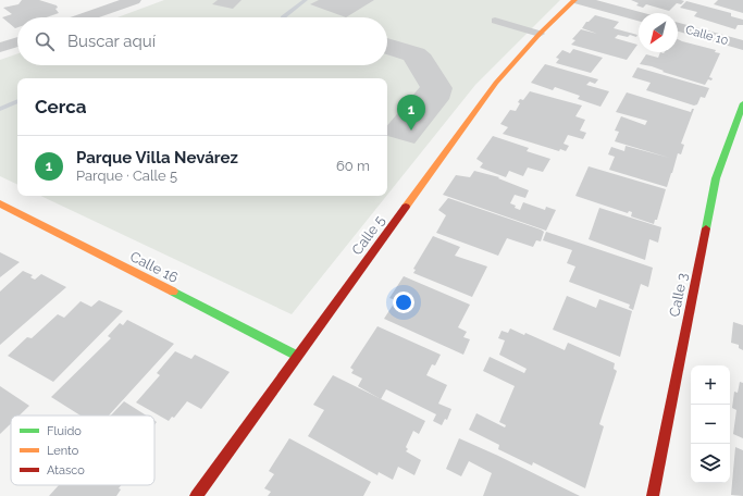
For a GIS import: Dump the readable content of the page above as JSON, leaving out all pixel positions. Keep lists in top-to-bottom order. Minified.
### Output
{"streets":{"street":["Calle 10","Calle 5","Calle 16","Calle 3"]},"crossings":[["Calle 5","Calle 16"]],"legend":["Fluido","Lento","Atasco"],"north":"bottom left","page":{"search":"Buscar aquí","heading":"Cerca","pins":"1","list":[{"mark":"1","name":"Parque Villa Nevárez","note":"Parque · Calle 5","value":"60 m"}],"map_buttons":["+","−"]}}
